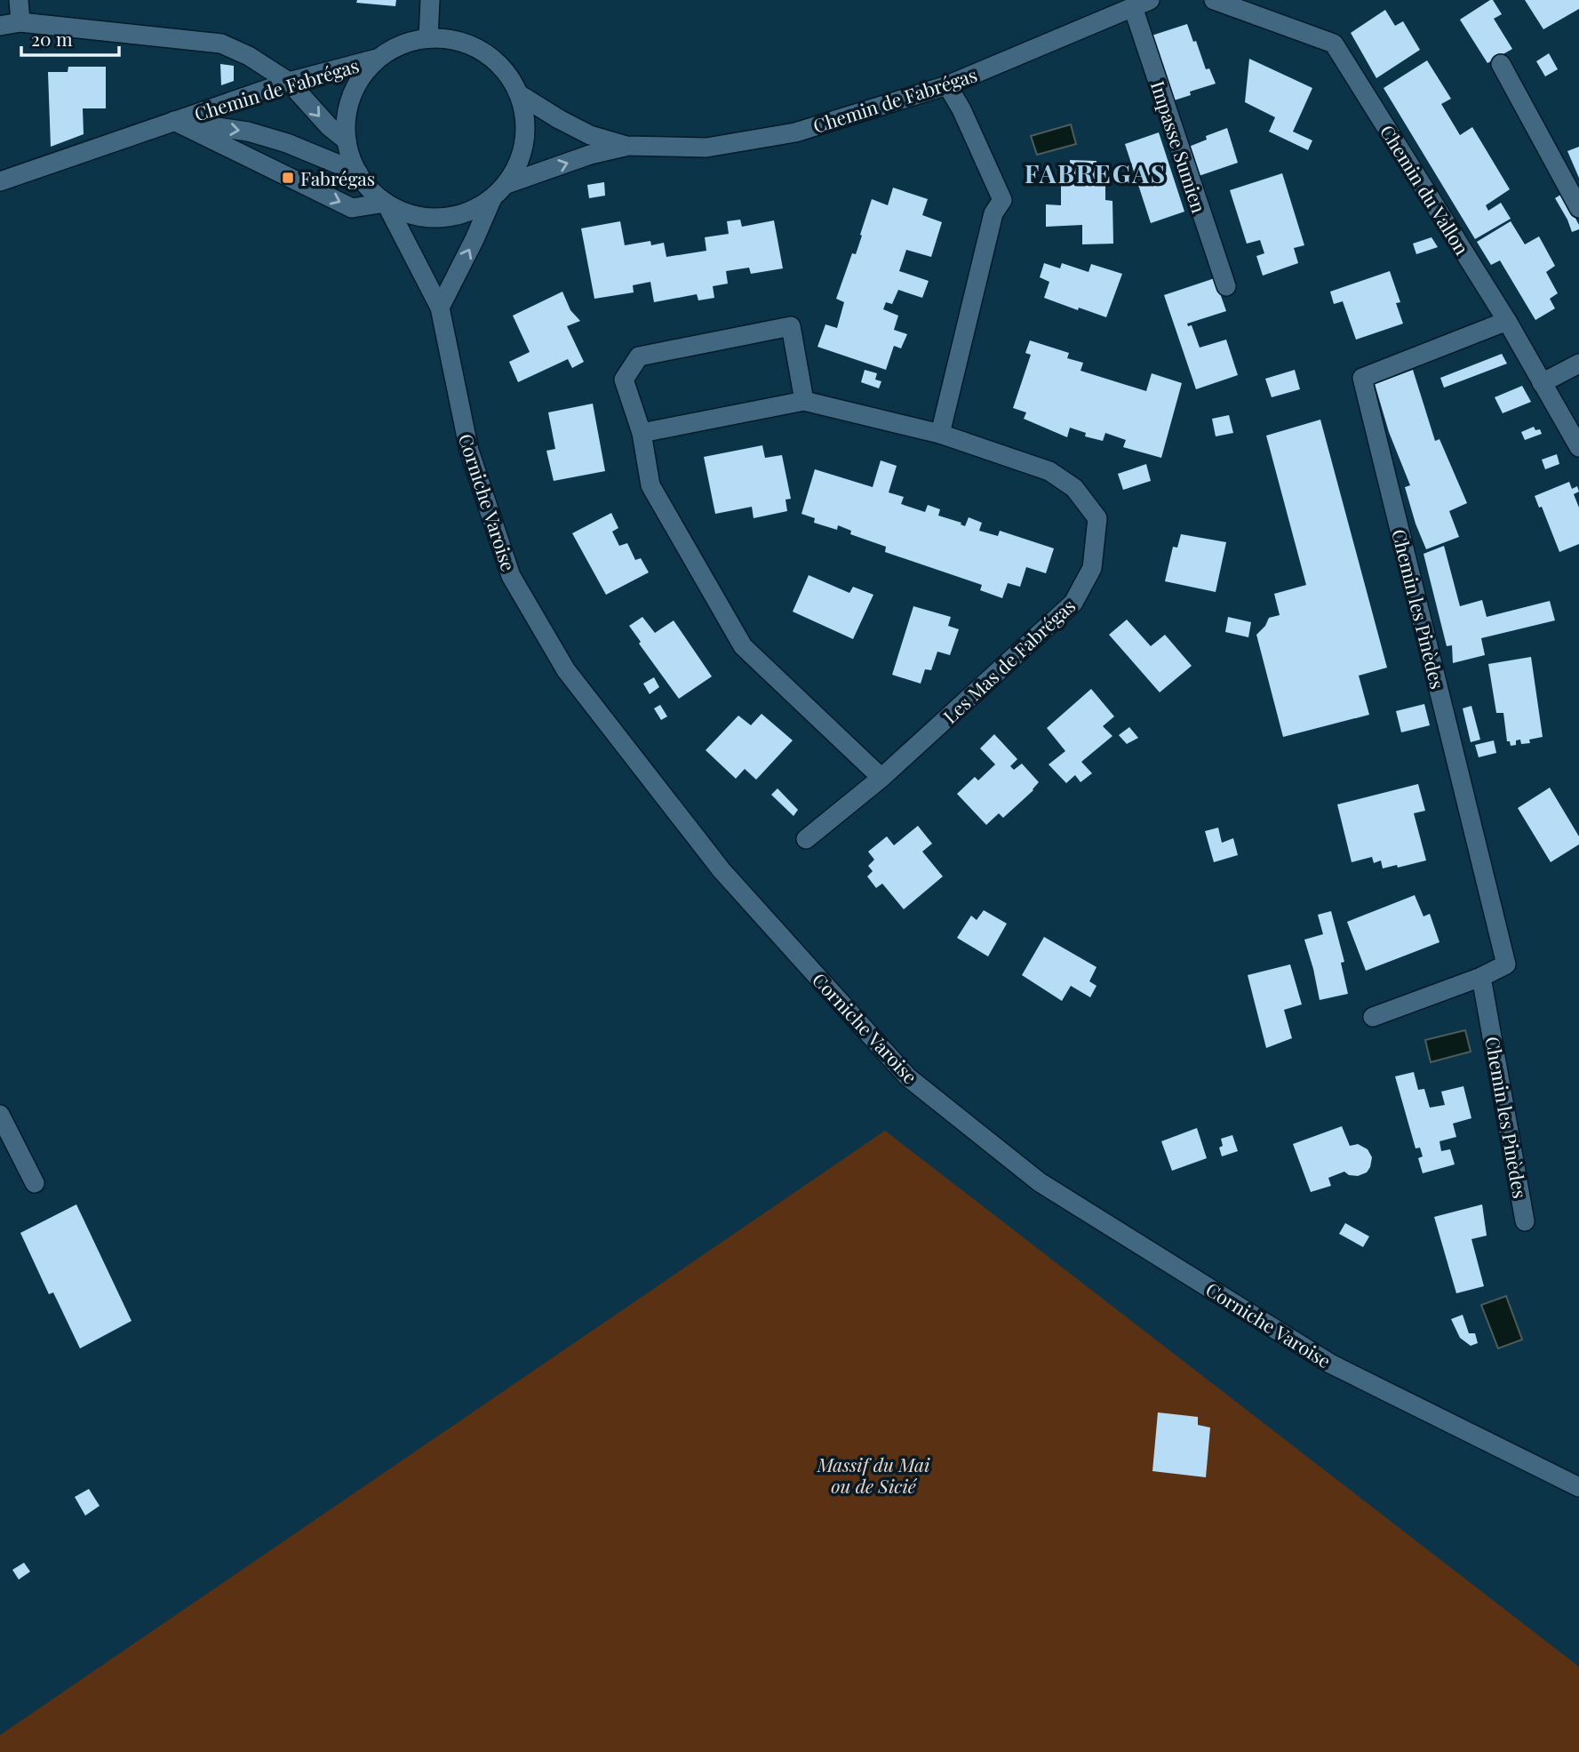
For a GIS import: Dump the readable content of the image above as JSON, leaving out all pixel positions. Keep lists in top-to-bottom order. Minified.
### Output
{"streets":{"street":["Chemin de Fabrégas","Impasse Sumien","Chemin du Vallon","Corniche Varoise","Chemin les Pinèdes","Les Mas de Fabrégas"]},"crossings":[["Chemin de Fabrégas","Impasse Sumien"],["Chemin de Fabrégas","Corniche Varoise"],["Chemin du Vallon","Chemin les Pinèdes"]],"districts":["FABREGAS"],"parks":["Massif du Mai ou de Sicié"],"places":{"transit":["Fabrégas"]},"scale_bar":"20 m"}
